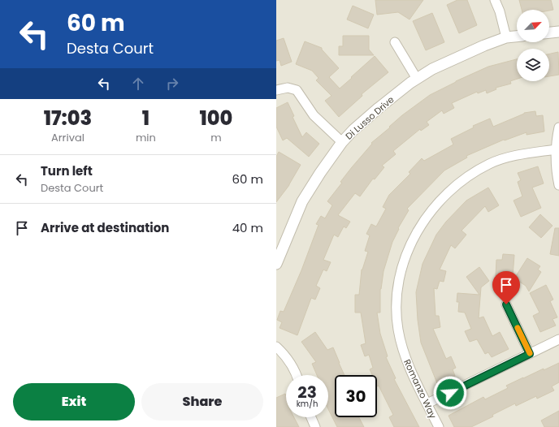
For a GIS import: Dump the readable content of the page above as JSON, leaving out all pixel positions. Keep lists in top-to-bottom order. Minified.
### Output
{"streets":{"street":["Di Lusso Drive","Romanzo Way"]},"north":"top right","page":{"turn":["60 m","Desta Court"],"eta":["17:03","Arrival","1","min","100","m"],"list":[{"name":"Turn left","note":"Desta Court","value":"60 m"},{"name":"Arrive at destination","value":"40 m"}],"speed":"23 km/h","limit":"30","buttons":["Exit","Share"]}}
